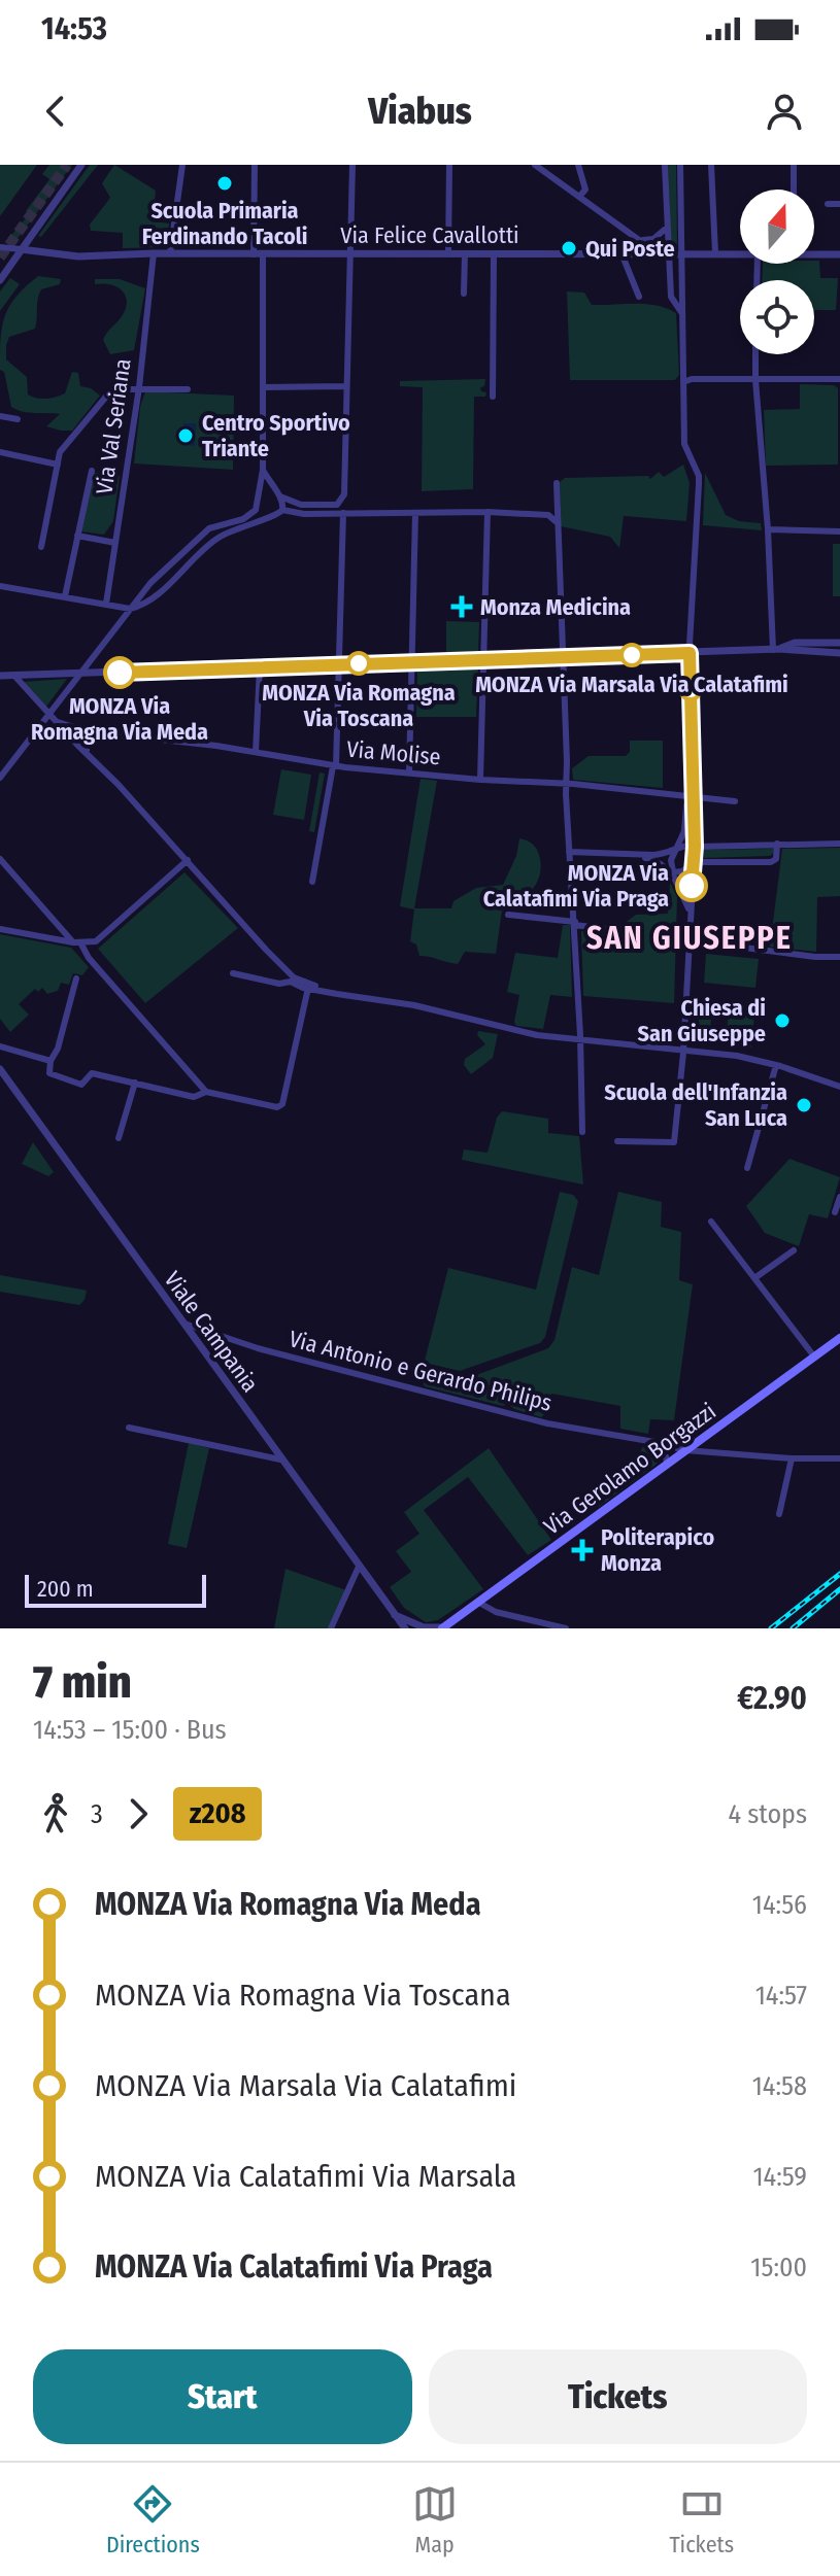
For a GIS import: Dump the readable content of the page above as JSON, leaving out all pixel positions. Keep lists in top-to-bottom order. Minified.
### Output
{"streets":{"main road":["Via Gerolamo Borgazzi"],"street":["Via Felice Cavallotti","Via Val Seriana","Via Molise","Viale Campania","Via Antonio e Gerardo Philips"]},"crossings":[["Via Felice Cavallotti","Via Val Seriana"],["Viale Campania","Via Antonio e Gerardo Philips"],["Via Antonio e Gerardo Philips","Via Gerolamo Borgazzi"]],"districts":["SAN GIUSEPPE"],"places":{"other":["Scuola Primaria Ferdinando Tacoli","Qui Poste","Centro Sportivo Triante","MONZA Via Marsala Via Calatafimi","MONZA Via Romagna Via Toscana","MONZA Via Romagna Via Meda","MONZA Via Calatafimi Via Praga","Chiesa di San Giuseppe","Scuola dell'Infanzia San Luca"],"health":["Monza Medicina","Politerapico Monza"]},"lines":["bus line z208"],"scale_bar":"200 m","north":"top","page":{"status":"14:53","header":"Viabus","scale":"200 m","heading":["7 min","14:53 – 15:00 · Bus","€2.90"],"legs":["3","z208","4 stops"],"list":[{"name":"MONZA Via Romagna Via Meda","value":"14:56"},{"name":"MONZA Via Romagna Via Toscana","value":"14:57"},{"name":"MONZA Via Marsala Via Calatafimi","value":"14:58"},{"name":"MONZA Via Calatafimi Via Marsala","value":"14:59"},{"name":"MONZA Via Calatafimi Via Praga","value":"15:00"}],"buttons":["Start","Tickets"],"tabs":["Directions","Map","Tickets"]}}
